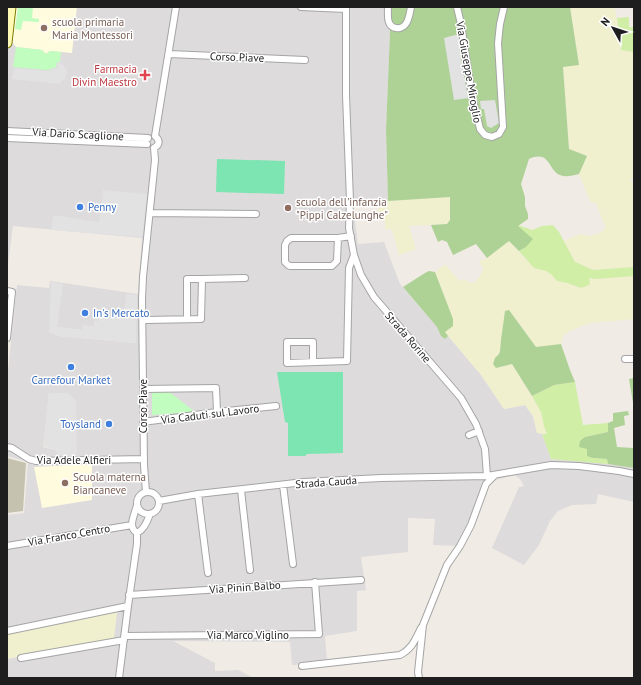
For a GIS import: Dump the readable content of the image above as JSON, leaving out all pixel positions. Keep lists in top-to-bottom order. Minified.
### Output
{"streets":{"street":["Corso Piave","Via Giuseppe Miroglio","Via Dario Scaglione","Strada Rorine","Via Caduti sul Lavoro","Via Adele Alfieri","Strada Cauda","Via Franco Centro","Via Pinin Balbo","Via Marco Viglino"]},"crossings":[["Corso Piave","Via Dario Scaglione"],["Corso Piave","Via Caduti sul Lavoro"],["Corso Piave","Via Adele Alfieri"],["Corso Piave","Strada Cauda"],["Strada Rorine","Strada Cauda"],["Via Pinin Balbo","Via Marco Viglino"]],"places":{"other":["scuola primaria Maria Montessori","Penny","scuola dell'infanzia \"Pippi Calzelunghe\"","In's Mercato","Carrefour Market","Toysland","Scuola materna Biancaneve"],"health":["Farmacia Divin Maestro"]},"north":"top left"}
